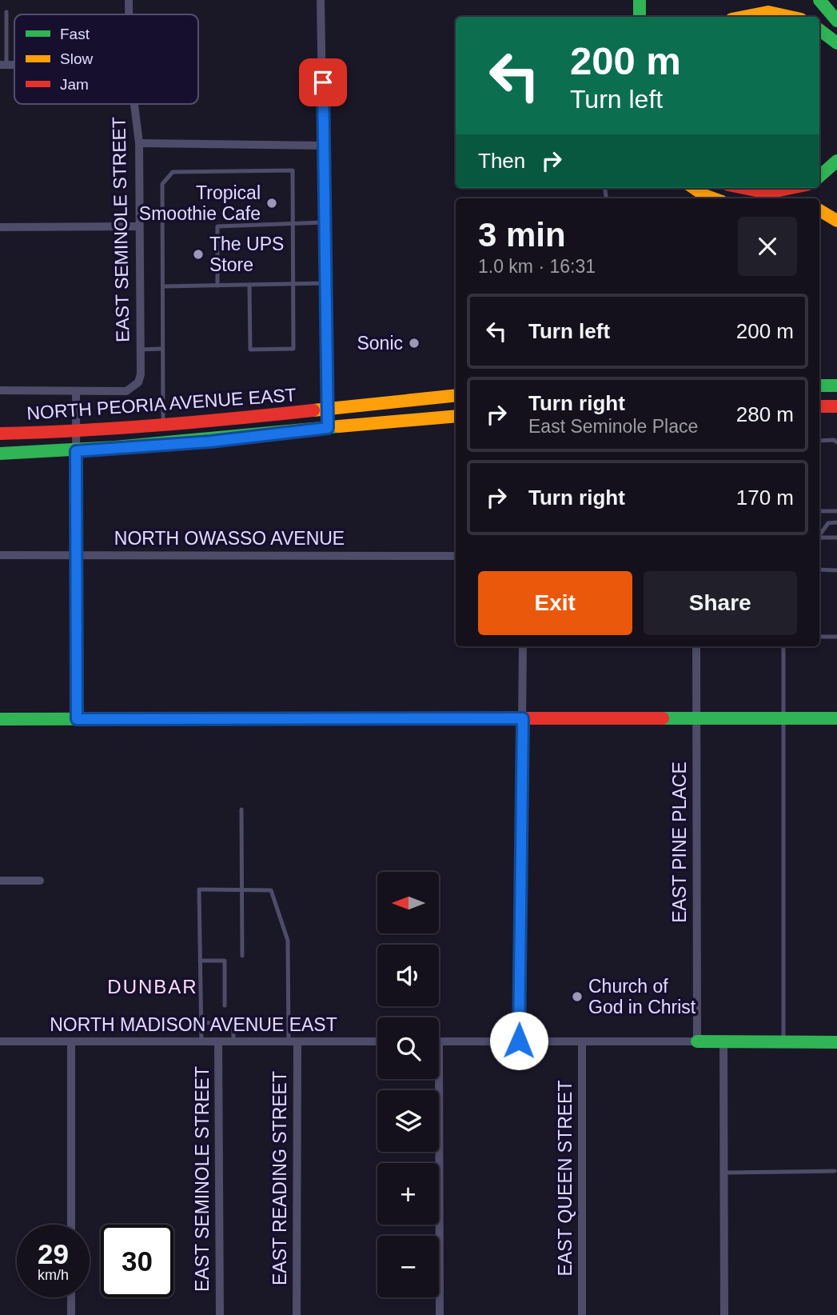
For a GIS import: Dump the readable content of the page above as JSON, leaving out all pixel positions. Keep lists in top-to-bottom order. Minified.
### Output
{"streets":{"main road":["NORTH PEORIA AVENUE EAST"],"street":["EAST SEMINOLE STREET","NORTH OWASSO AVENUE","EAST PINE PLACE","NORTH MADISON AVENUE EAST","EAST READING STREET","EAST QUEEN STREET"]},"crossings":[["EAST SEMINOLE STREET","NORTH PEORIA AVENUE EAST"],["EAST SEMINOLE STREET","NORTH MADISON AVENUE EAST"],["NORTH MADISON AVENUE EAST","EAST READING STREET"]],"districts":["DUNBAR"],"places":["Tropical Smoothie Cafe","The UPS Store","Sonic","Church of God in Christ"],"legend":["Fast","Slow","Jam"],"north":"left","page":{"turn":["200 m","Turn left"],"then":"Then","heading":["3 min","1.0 km · 16:31"],"list":[{"name":"Turn left","value":"200 m"},{"name":"Turn right","note":"East Seminole Place","value":"280 m"},{"name":"Turn right","value":"170 m"}],"buttons":["Exit","Share"],"map_buttons":["+","−"],"speed":"29 km/h","limit":"30"}}
